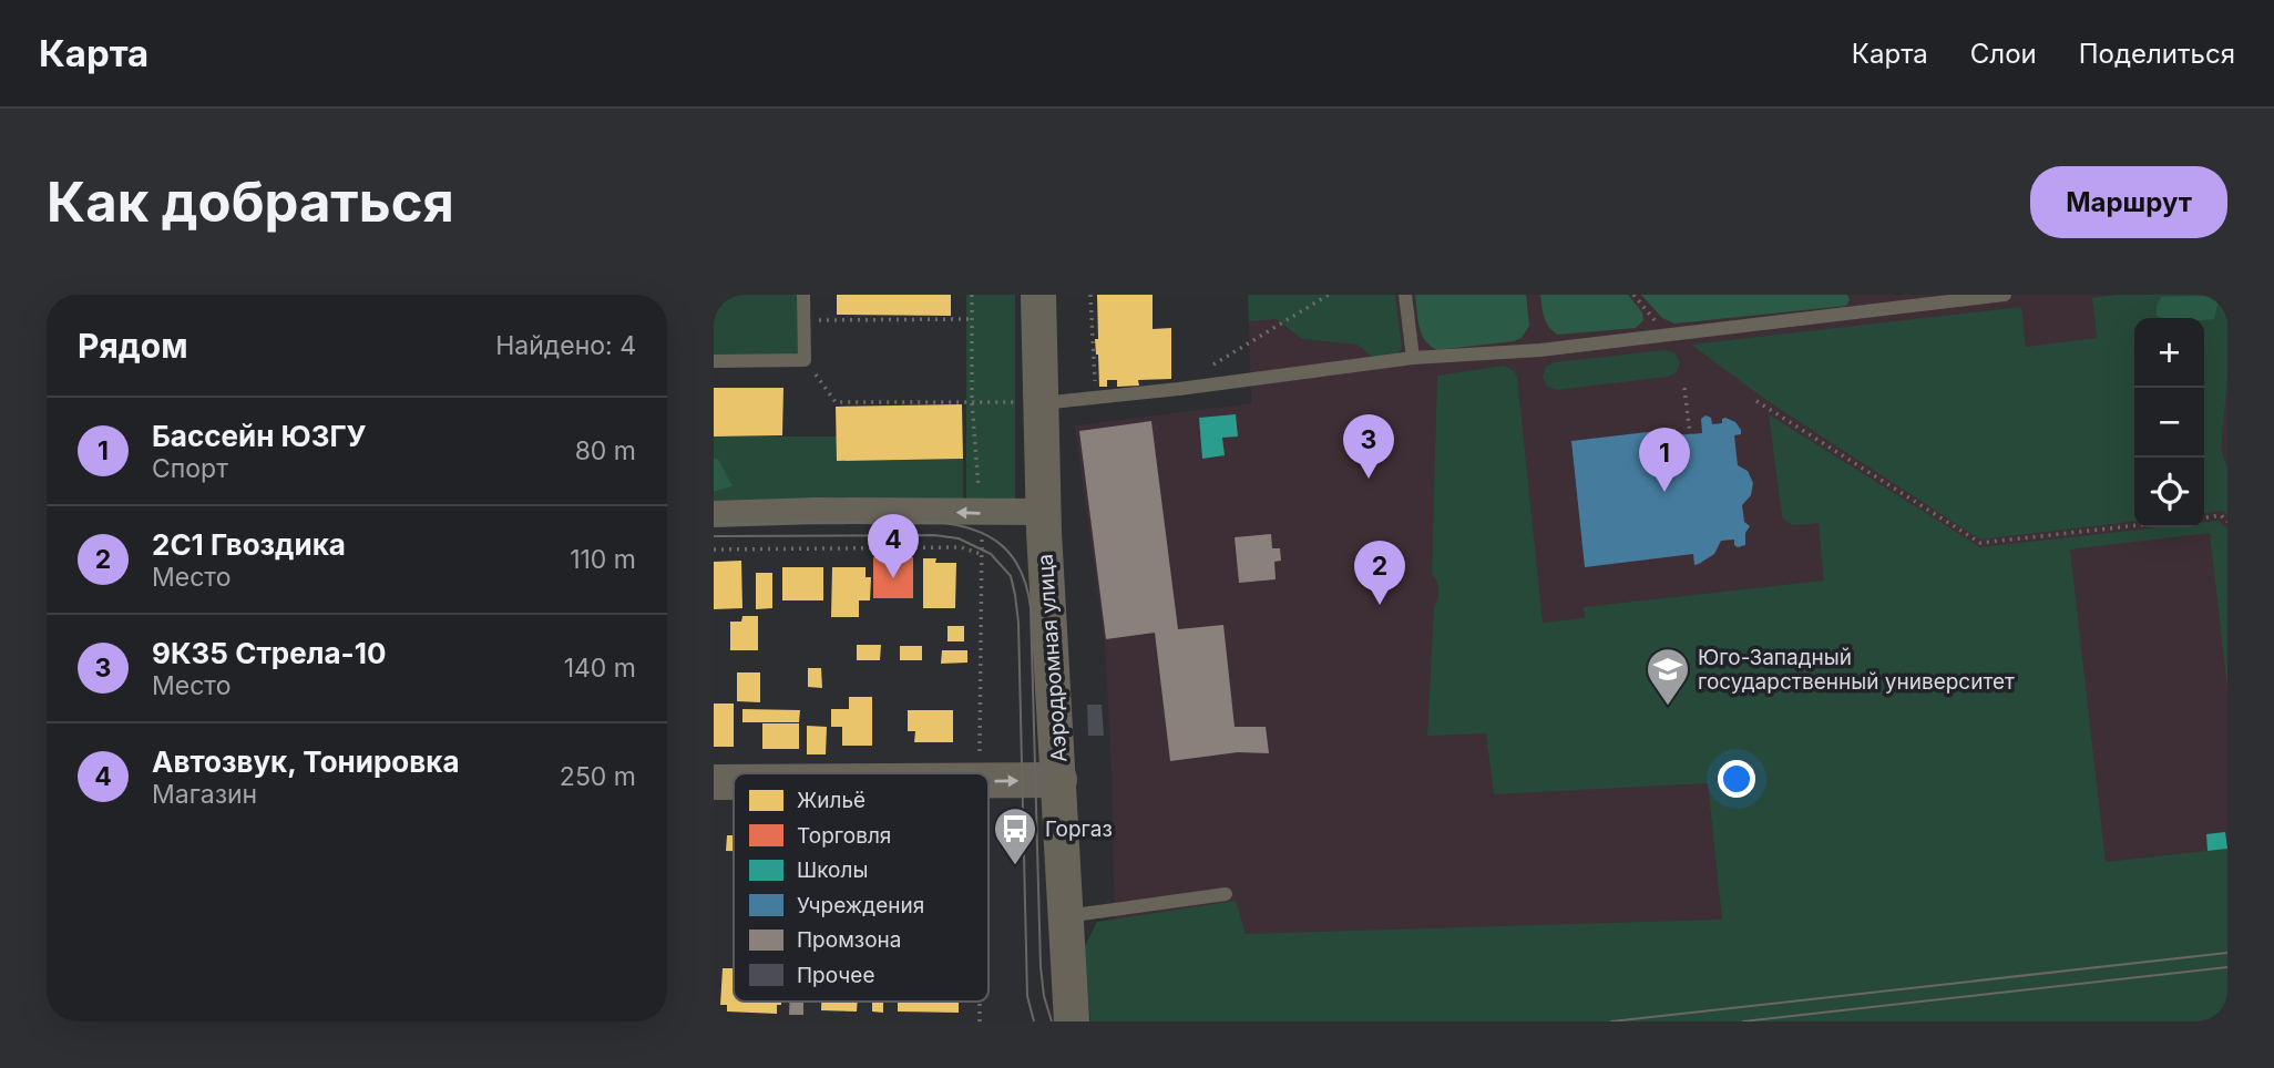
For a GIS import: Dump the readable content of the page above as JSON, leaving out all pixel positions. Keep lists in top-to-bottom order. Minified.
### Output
{"streets":{"street":["Аэродромная улица"]},"places":{"school or university":["Юго-Западный государственный университет"],"bus stop":["Горгаз"]},"legend":["Жильё","Торговля","Школы","Учреждения","Промзона","Прочее"],"page":{"header":"Карта","nav":["Карта","Слои","Поделиться"],"buttons":"Маршрут","title":"Как добраться","heading":["Рядом","Найдено: 4"],"map_buttons":["+","−"],"list":[{"mark":"1","name":"Бассейн ЮЗГУ","note":"Спорт","value":"80 m"},{"mark":"2","name":"2С1 Гвоздика","note":"Место","value":"110 m"},{"mark":"3","name":"9К35 Стрела-10","note":"Место","value":"140 m"},{"mark":"4","name":"Автозвук, Тонировка","note":"Магазин","value":"250 m"}],"pins":["3","1","4","2"]}}
